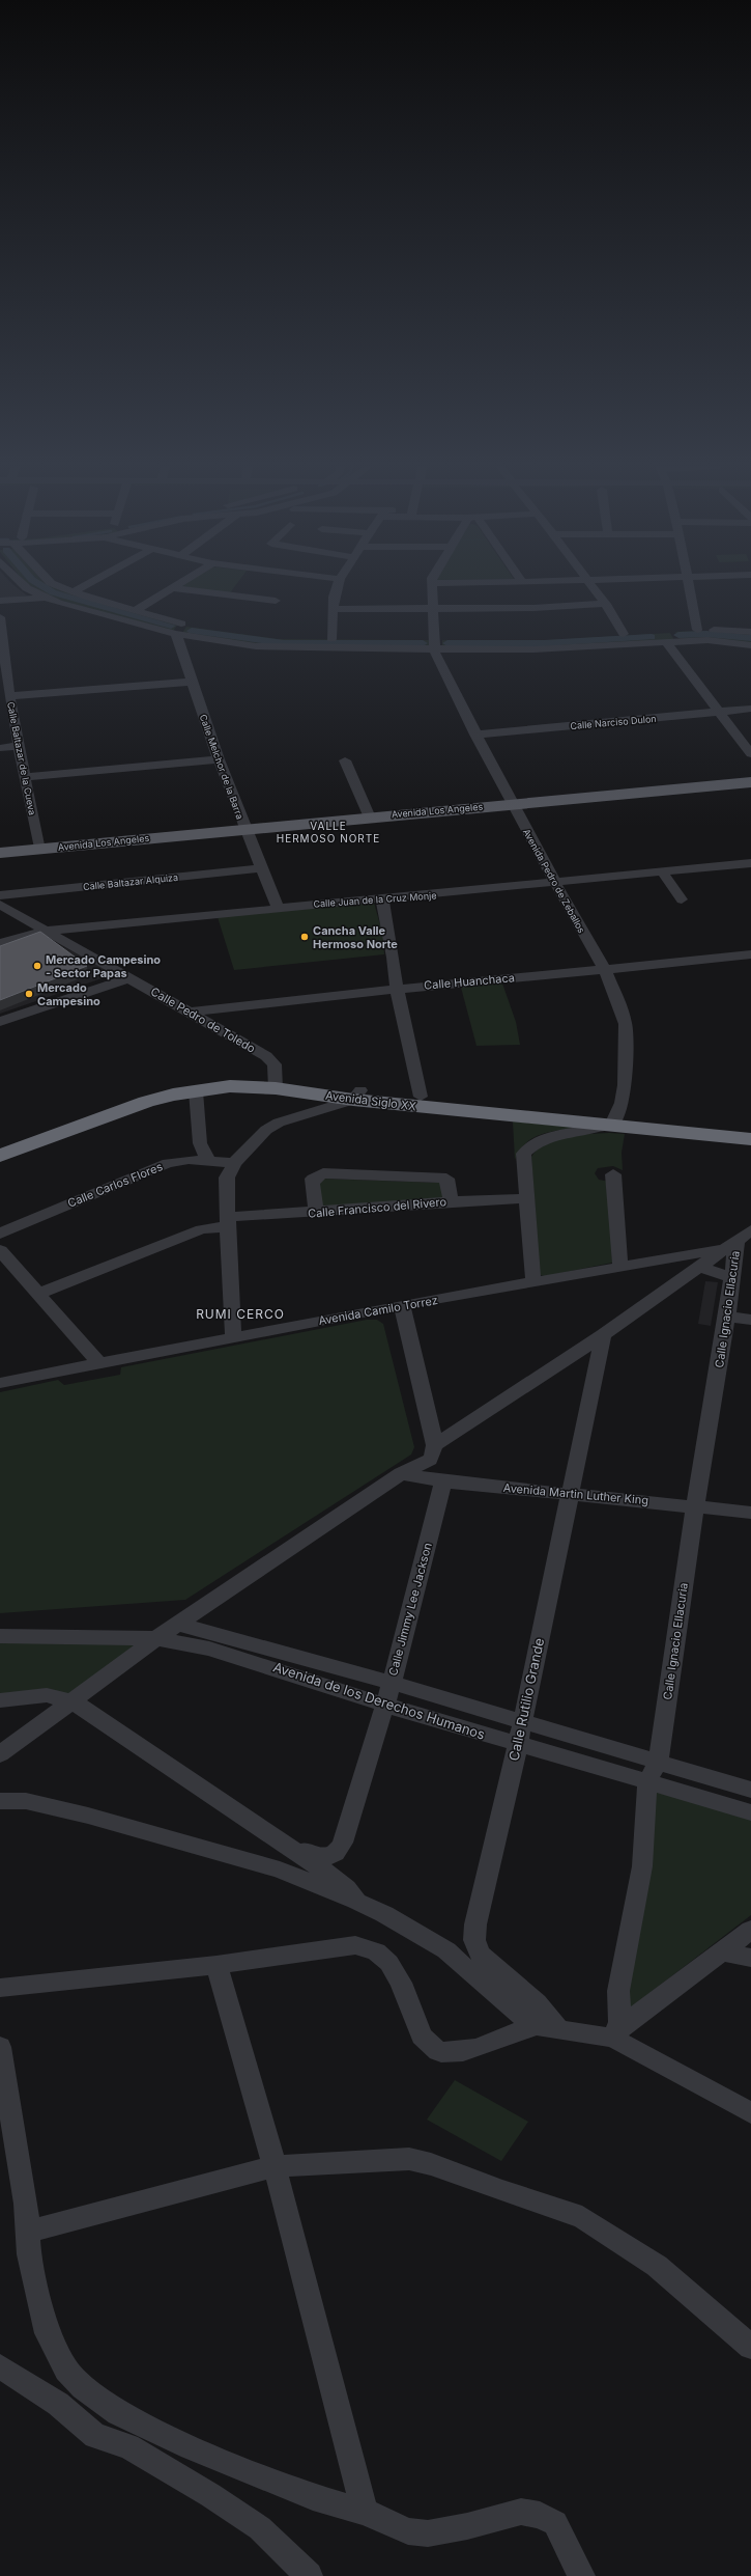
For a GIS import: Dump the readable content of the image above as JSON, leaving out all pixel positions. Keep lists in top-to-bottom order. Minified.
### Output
{"streets":{"highway":["Avenida Siglo XX"],"main road":["Avenida Los Angeles"],"street":["Calle Narciso Dulon","Calle Baltazar de la Cueva","Calle Melchor de la Barra","Avenida Pedro de Zeballos","Calle Baltazar Alquiza","Calle Juan de la Cruz Monje","Calle Huanchaca","Calle Pedro de Toledo","Calle Carlos Flores","Calle Francisco del Rivero","Calle Ignacio Ellacuria","Avenida Camilo Torrez","Avenida Martin Luther King","Calle Jimmy Lee Jackson","Calle Rutilio Grande","Avenida de los Derechos Humanos"]},"crossings":[["Calle Narciso Dulon","Avenida Pedro de Zeballos"],["Calle Baltazar de la Cueva","Avenida Los Angeles"],["Calle Melchor de la Barra","Avenida Los Angeles"],["Calle Melchor de la Barra","Calle Baltazar Alquiza"],["Calle Melchor de la Barra","Calle Juan de la Cruz Monje"],["Avenida Los Angeles","Avenida Pedro de Zeballos"],["Avenida Pedro de Zeballos","Calle Juan de la Cruz Monje"],["Avenida Pedro de Zeballos","Calle Huanchaca"],["Avenida Pedro de Zeballos","Avenida Siglo XX"],["Calle Juan de la Cruz Monje","Calle Pedro de Toledo"],["Calle Huanchaca","Calle Pedro de Toledo"],["Calle Pedro de Toledo","Avenida Siglo XX"],["Calle Ignacio Ellacuria","Avenida Camilo Torrez"],["Calle Ignacio Ellacuria","Avenida Martin Luther King"],["Calle Ignacio Ellacuria","Avenida de los Derechos Humanos"],["Avenida Martin Luther King","Calle Jimmy Lee Jackson"],["Avenida Martin Luther King","Calle Rutilio Grande"],["Calle Jimmy Lee Jackson","Avenida de los Derechos Humanos"],["Calle Rutilio Grande","Avenida de los Derechos Humanos"]],"districts":["VALLE HERMOSO NORTE","RUMI CERCO"],"places":["Cancha Valle Hermoso Norte","Mercado Campesino - Sector Papas","Mercado Campesino"]}
